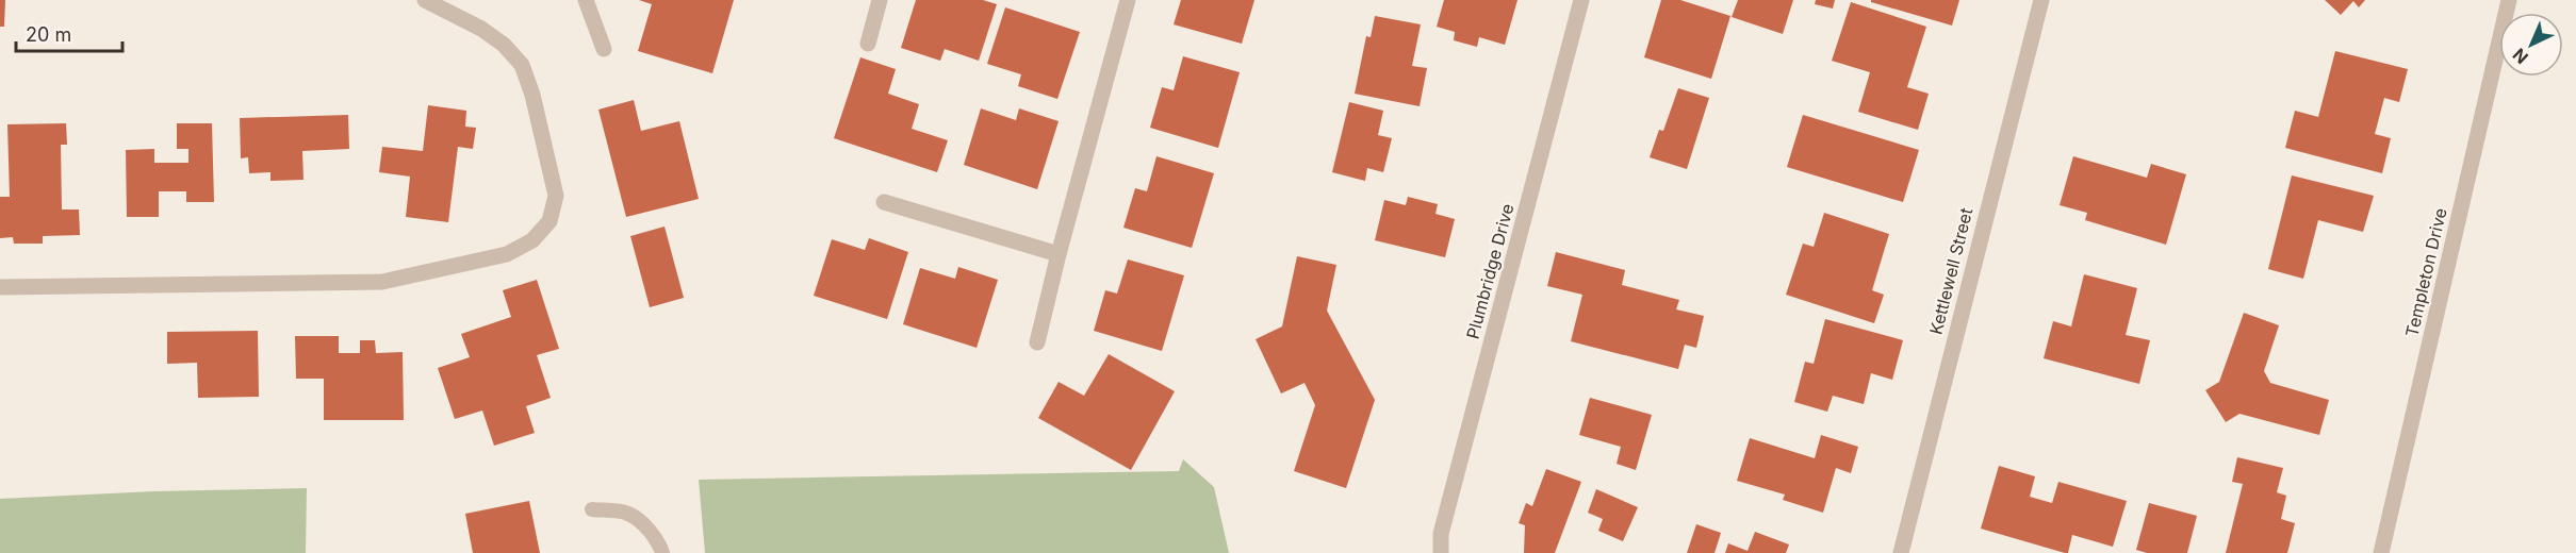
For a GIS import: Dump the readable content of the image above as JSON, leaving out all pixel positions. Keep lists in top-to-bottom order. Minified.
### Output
{"streets":{"street":["Plumbridge Drive","Kettlewell Street","Templeton Drive"]},"scale_bar":"20 m","north":"bottom left"}
